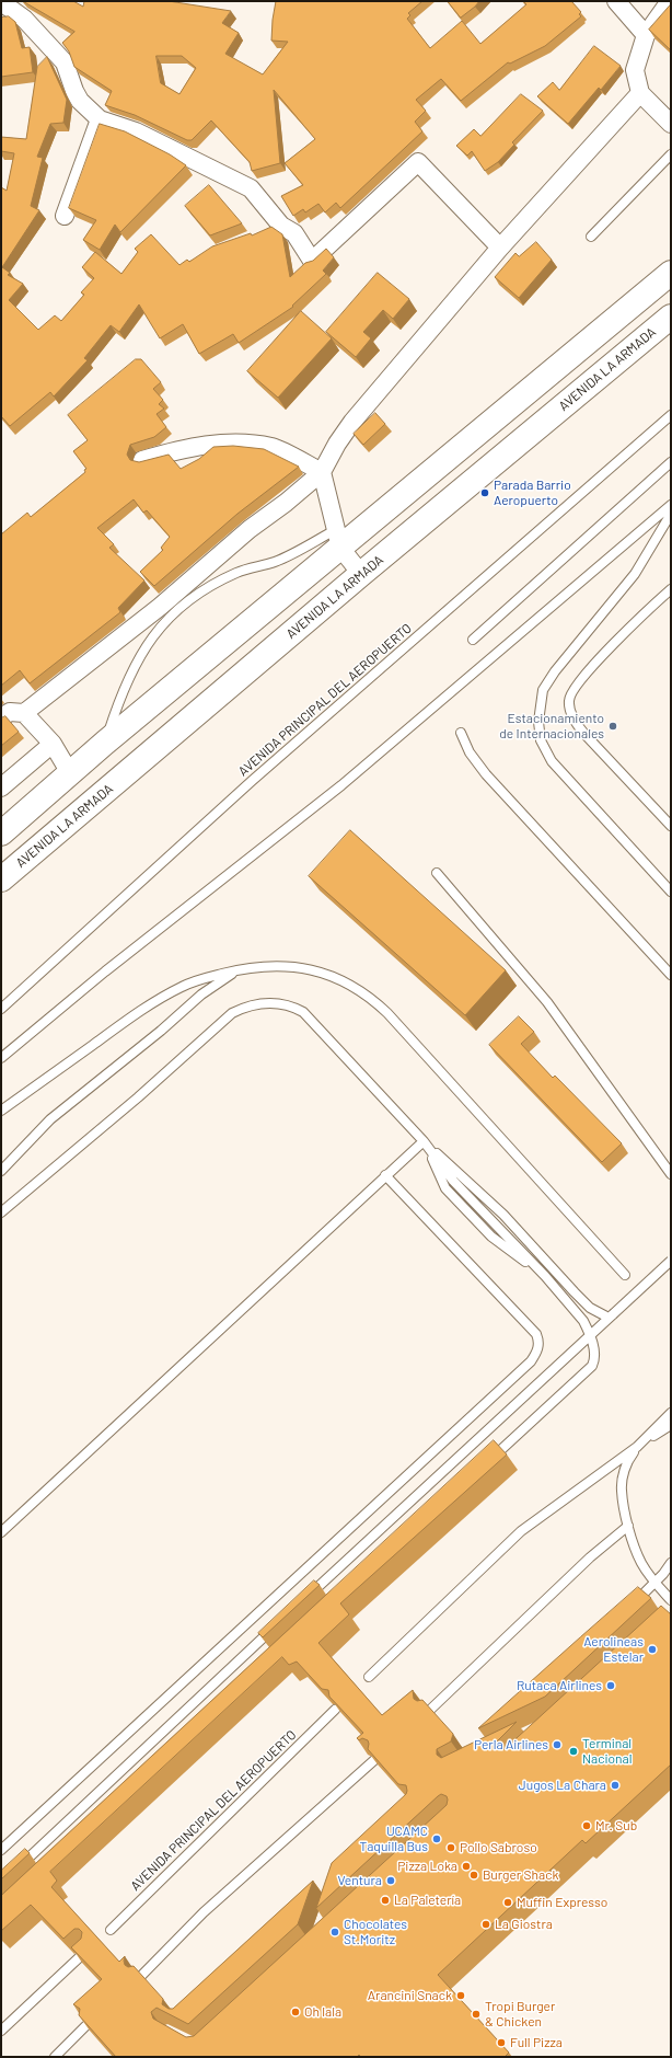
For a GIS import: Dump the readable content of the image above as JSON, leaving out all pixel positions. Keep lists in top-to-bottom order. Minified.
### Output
{"streets":{"main road":["AVENIDA LA ARMADA"],"lane":["AVENIDA PRINCIPAL DEL AEROPUERTO"]},"places":["Parada Barrio Aeropuerto","Estacionamiento de Internacionales","Aerolineas Estelar","Rutaca Airlines","Perla Airlines","Terminal Nacional","Jugos La Chara","Mr. Sub","UCAMC Taquilla Bus","Pollo Sabroso","Pizza Loka","Burger Shack","Ventura","La Paletería","Muffin Expresso","La Giostra","Chocolates St.Moritz","Arancini Snack","Oh lala","Tropi Burger & Chicken","Full Pizza"]}
